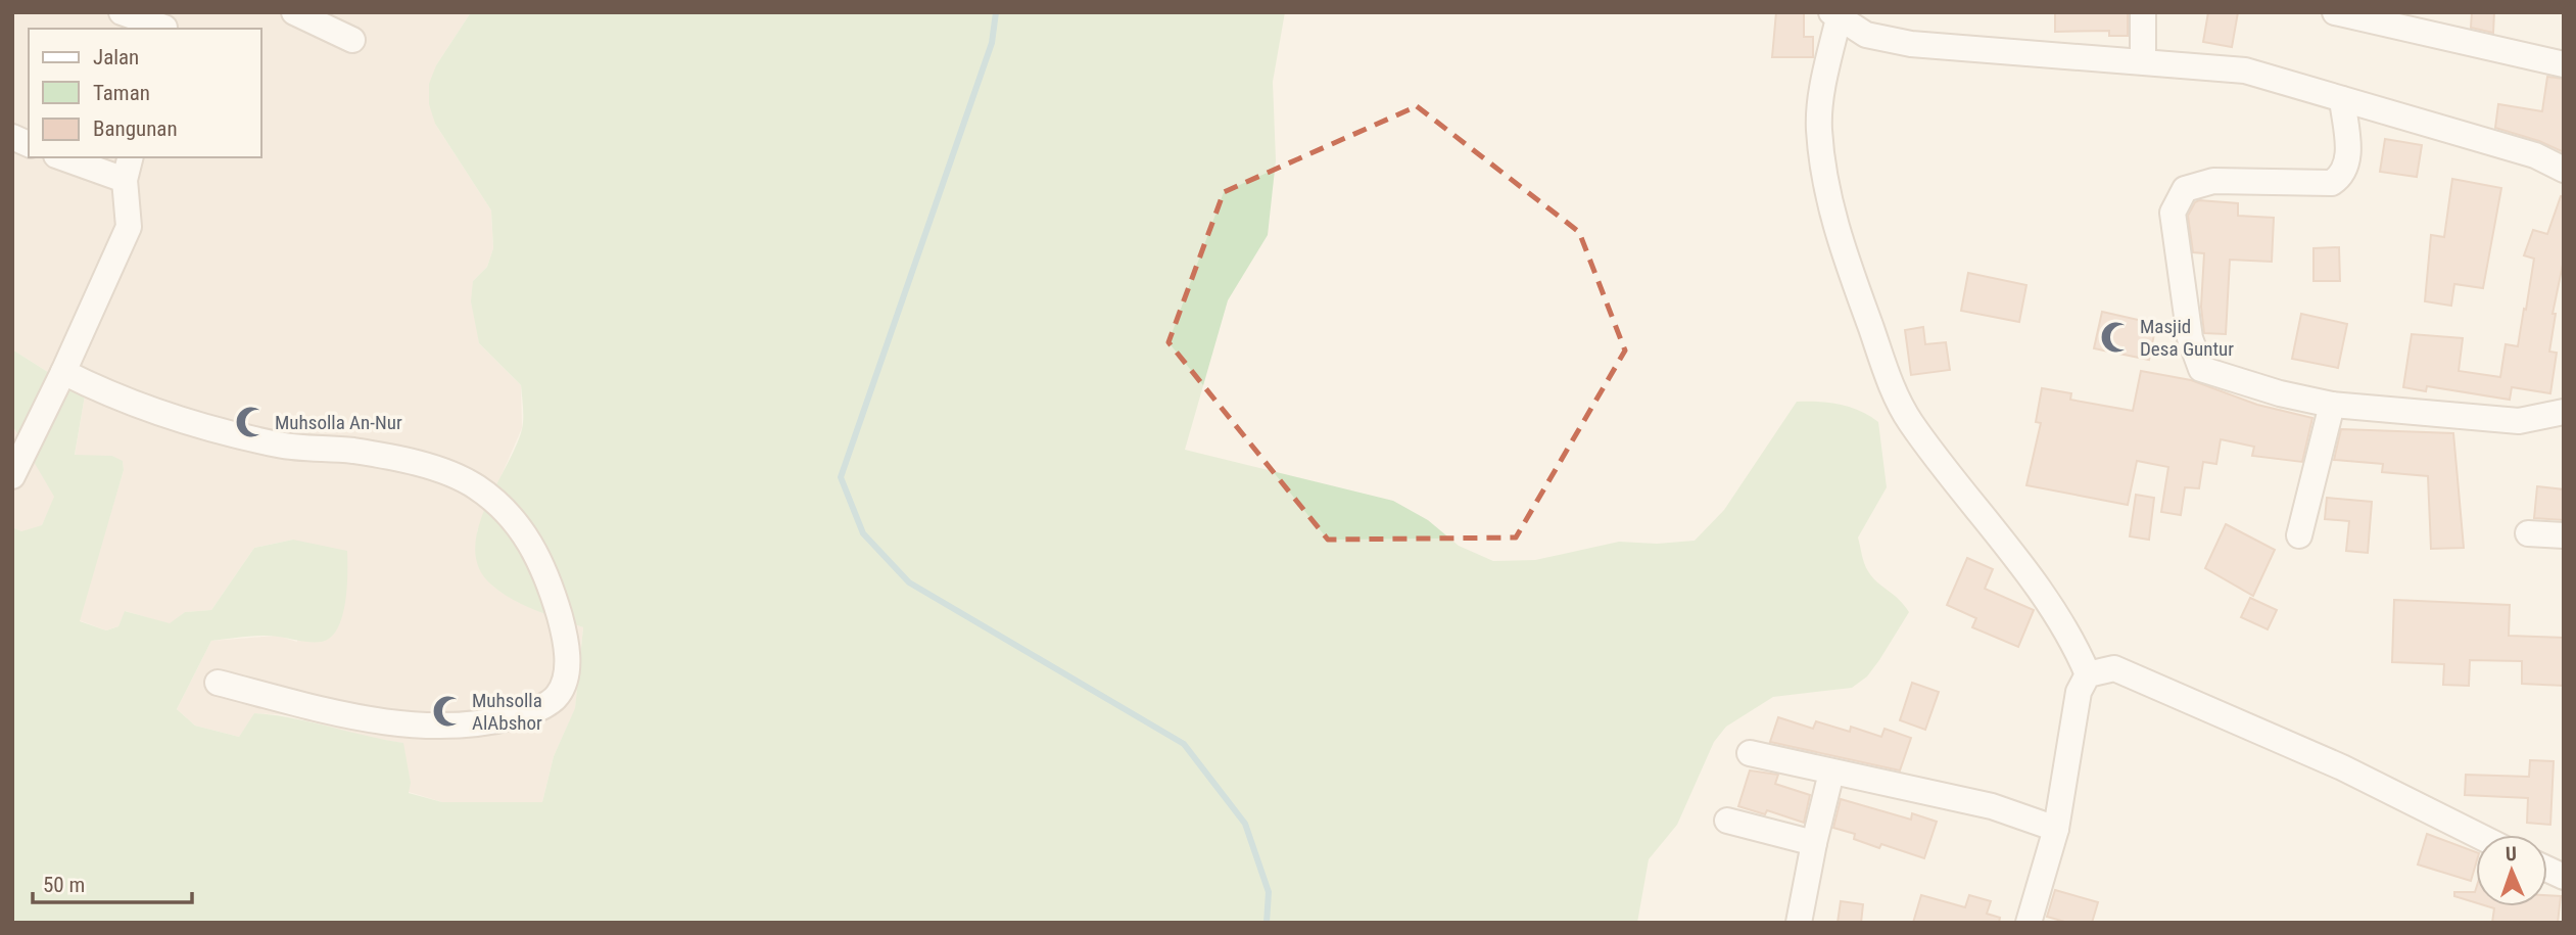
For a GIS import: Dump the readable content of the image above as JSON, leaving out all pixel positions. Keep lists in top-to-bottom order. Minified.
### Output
{"places":{"mosque":["Masjid Desa Guntur","Muhsolla An-Nur","Muhsolla AlAbshor"]},"legend":["Jalan","Taman","Bangunan"],"scale_bar":"50 m","north":"top"}
